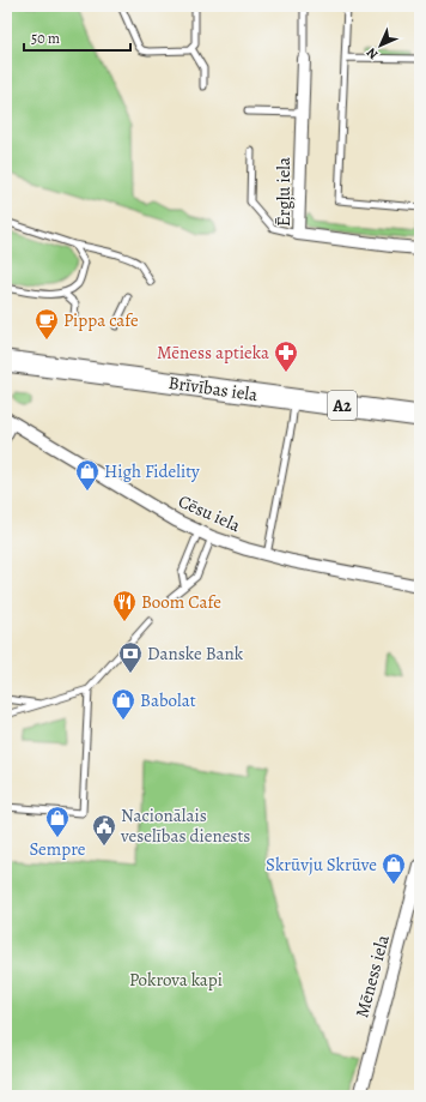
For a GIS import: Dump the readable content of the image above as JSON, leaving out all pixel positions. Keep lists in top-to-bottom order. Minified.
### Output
{"streets":{"highway":["Brīvības iela","A2"],"street":["Ērgļu iela","Cēsu iela","Mēness iela"]},"parks":["Pokrova kapi"],"places":{"cafe":["Pippa cafe"],"pharmacy":["Mēness aptieka"],"shop":["High Fidelity","Babolat","Sempre","Skrūvju Skrūve"],"restaurant":["Boom Cafe"],"bank":["Danske Bank"],"public building":["Nacionālais veselības dienests"]},"scale_bar":"50 m","north":"bottom left"}
